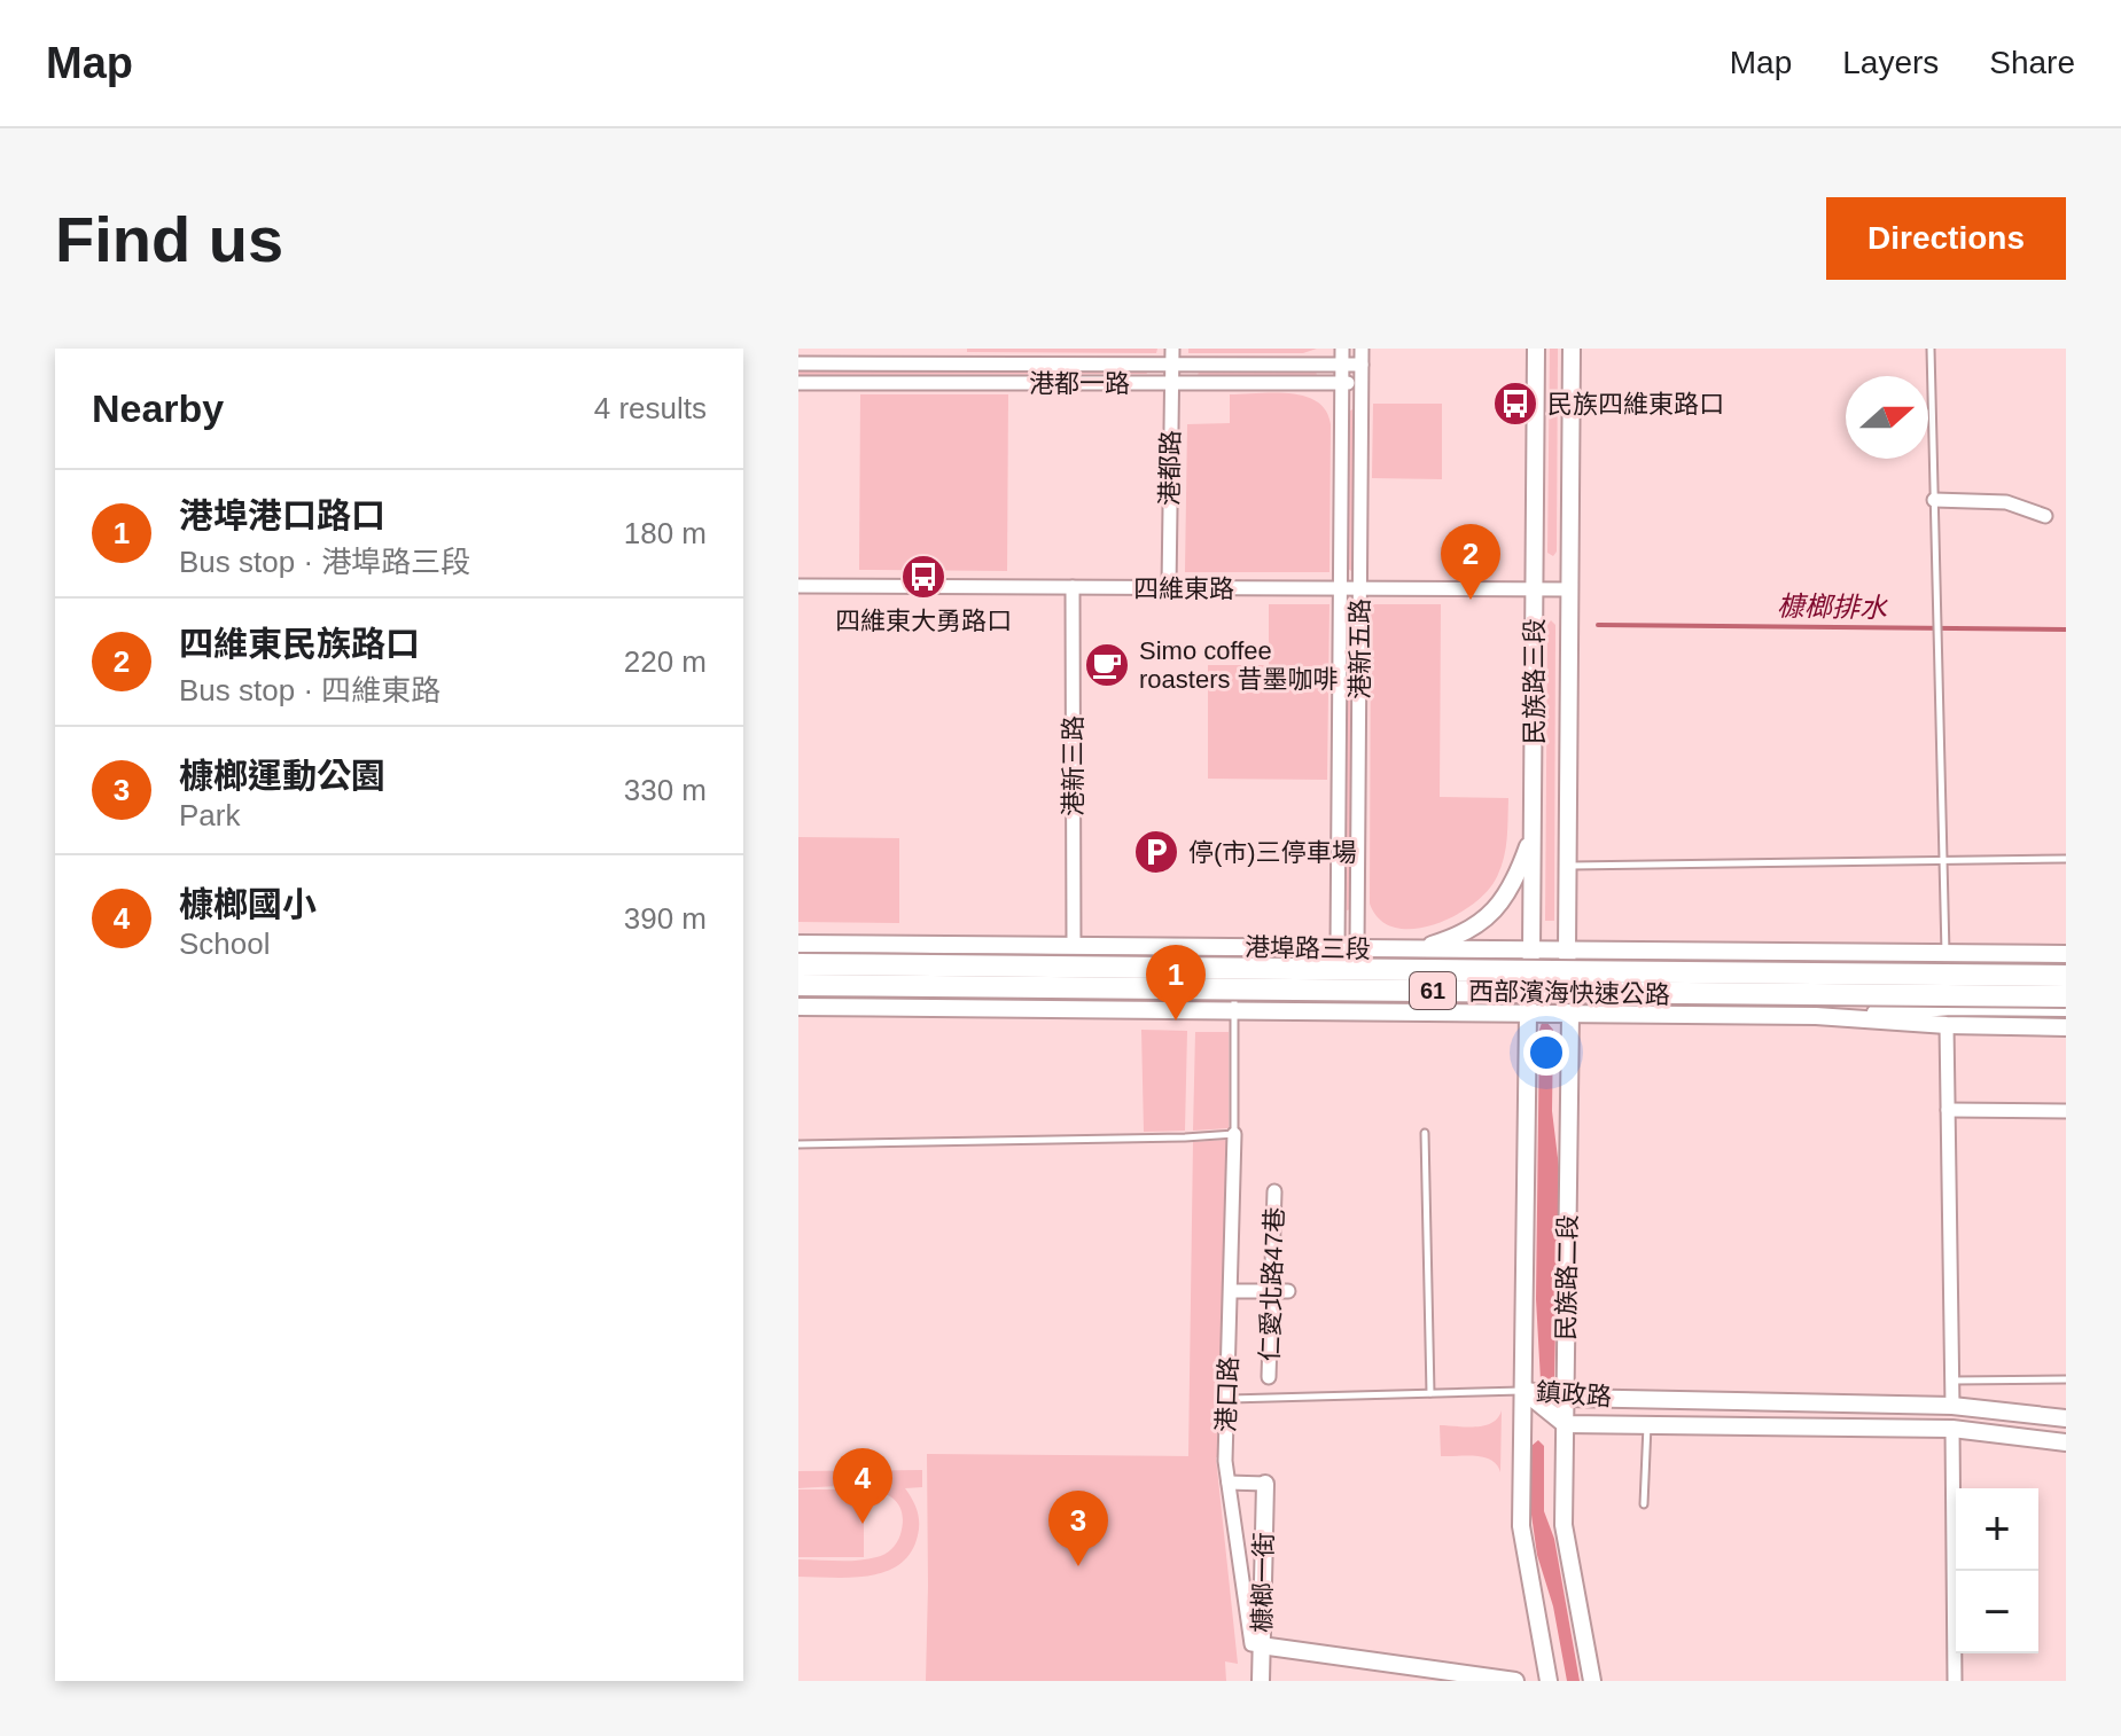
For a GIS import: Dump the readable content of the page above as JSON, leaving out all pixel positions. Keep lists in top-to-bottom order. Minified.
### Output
{"streets":{"highway":["61","西部濱海快速公路"],"street":["港都一路","港都路","四維東路","港新五路","民族路三段","港新三路","港埠路三段","民族路二段","仁愛北路47巷","港口路","鎮政路","槺榔一街"]},"crossings":[["港都一路","港都路"],["港都一路","港新五路"],["港都路","四維東路"],["四維東路","港新五路"],["四維東路","民族路三段"],["四維東路","港新三路"],["港新五路","港埠路三段"],["民族路三段","港埠路三段"],["民族路三段","民族路二段"],["港新三路","港埠路三段"],["民族路二段","鎮政路"],["港口路","槺榔一街"]],"water":["槺榔排水"],"places":{"bus stop":["民族四維東路口","四維東大勇路口"],"cafe":["Simo coffee roasters 昔墨咖啡"],"parking":["停(市)三停車場"]},"north":"right","page":{"header":"Map","nav":["Map","Layers","Share"],"buttons":"Directions","title":"Find us","heading":["Nearby","4 results"],"list":[{"mark":"1","name":"港埠港口路口","note":"Bus stop · 港埠路三段","value":"180 m"},{"mark":"2","name":"四維東民族路口","note":"Bus stop · 四維東路","value":"220 m"},{"mark":"3","name":"槺榔運動公園","note":"Park","value":"330 m"},{"mark":"4","name":"槺榔國小","note":"School","value":"390 m"}],"pins":["2","1","4","3"],"map_buttons":["+","−"]}}
